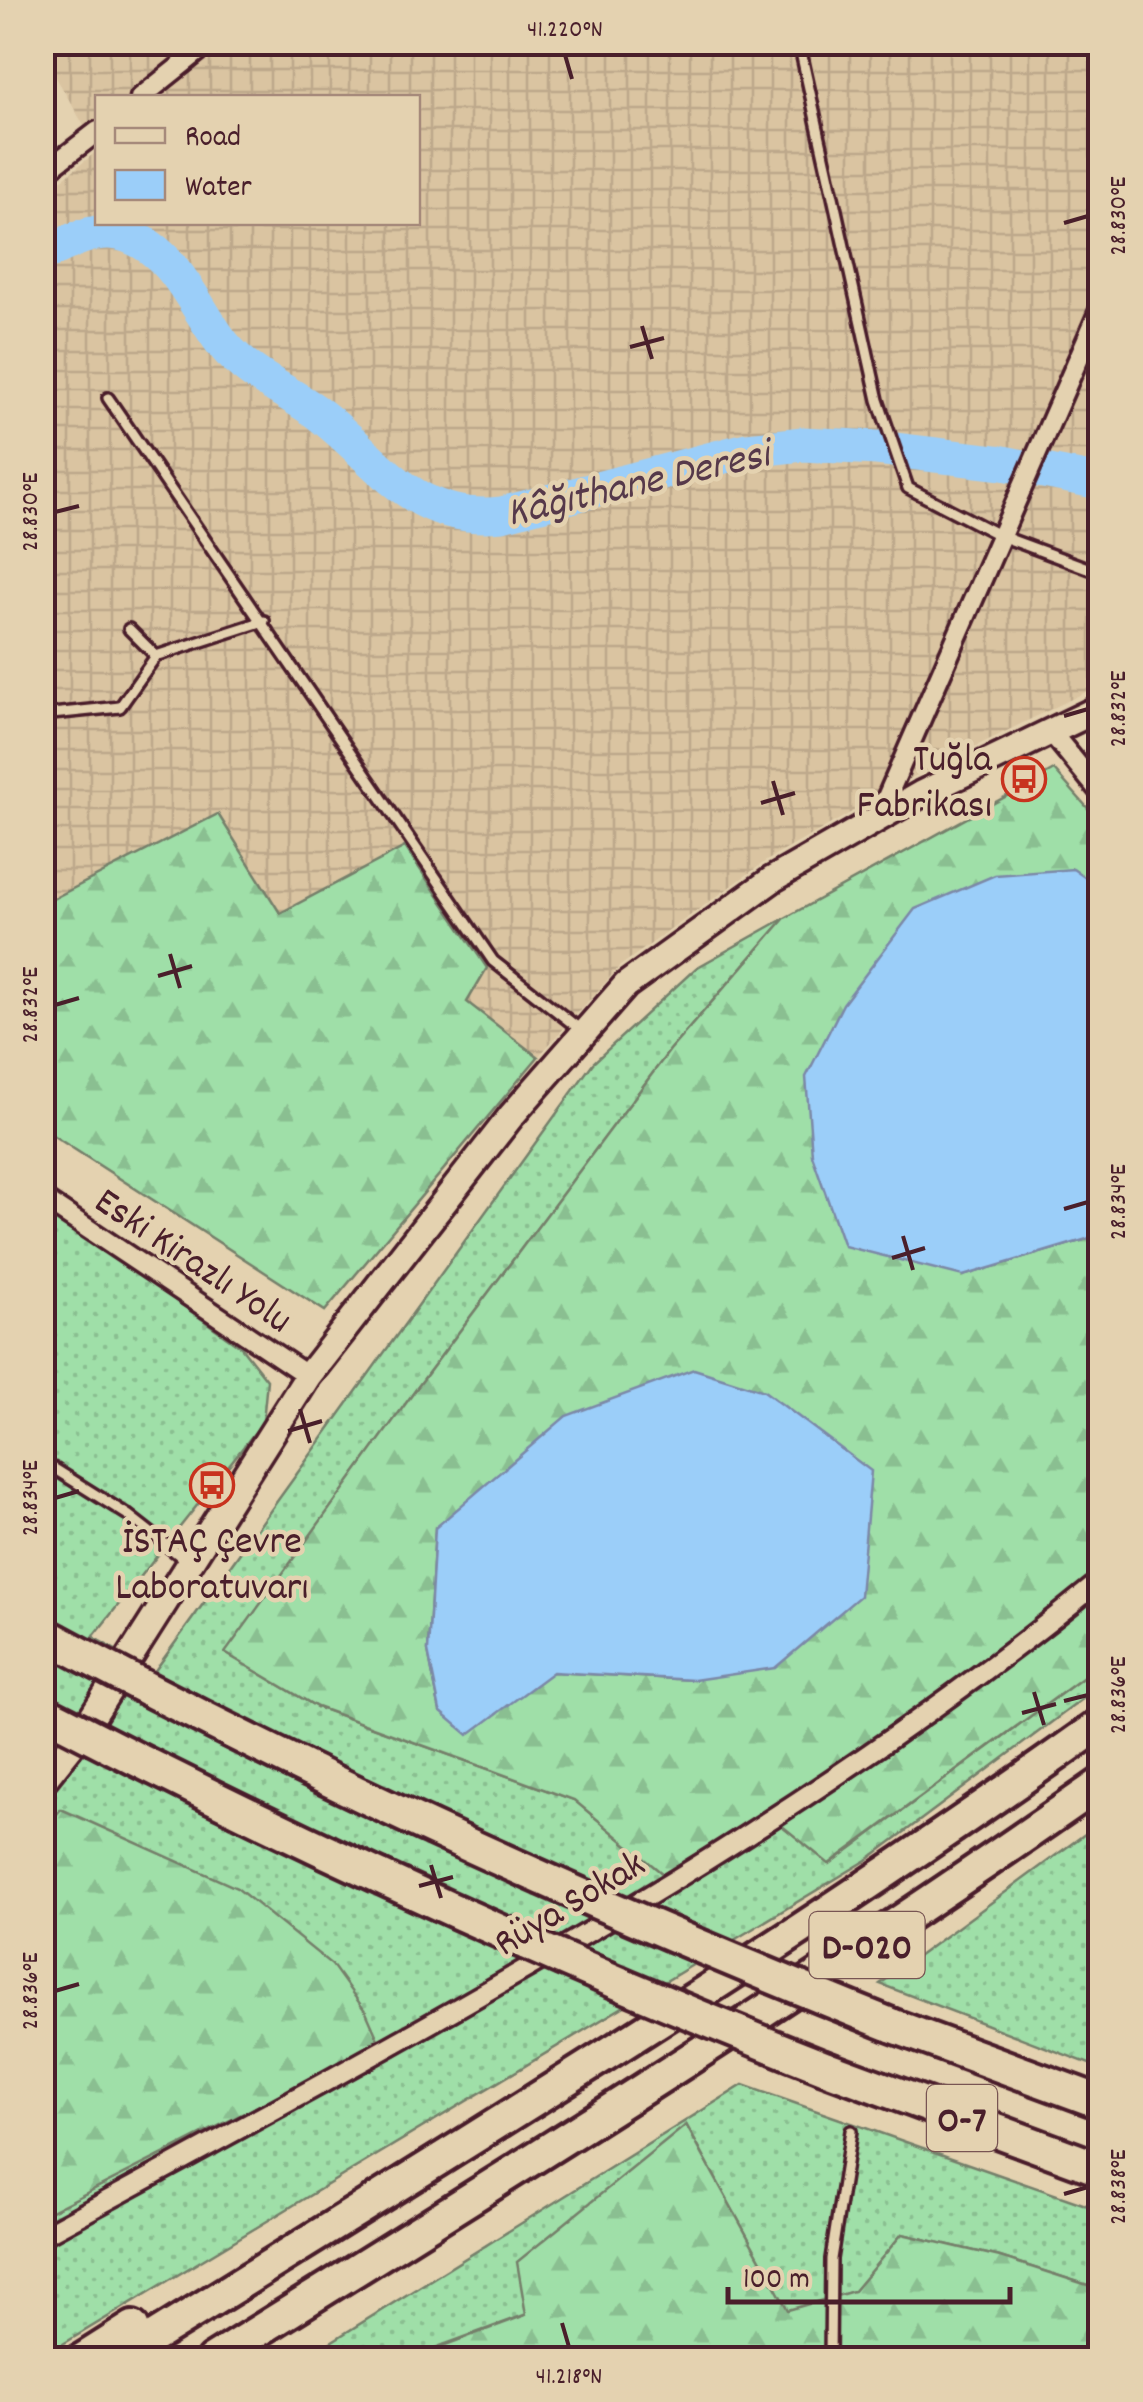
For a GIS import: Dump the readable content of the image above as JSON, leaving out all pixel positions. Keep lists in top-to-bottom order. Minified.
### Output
{"streets":{"highway":["D-020","O-7"],"street":["Eski Kirazlı Yolu","Rüya Sokak"]},"water":["Kâğıthane Deresi"],"places":{"bus stop":["Tuğla Fabrikası","İSTAÇ Çevre Laboratuvarı"]},"legend":["Road","Water"],"scale_bar":"100 m","coordinates":["41.220°N","28.830°E","28.832°E","28.834°E","28.836°E","28.838°E","41.218°N"]}
